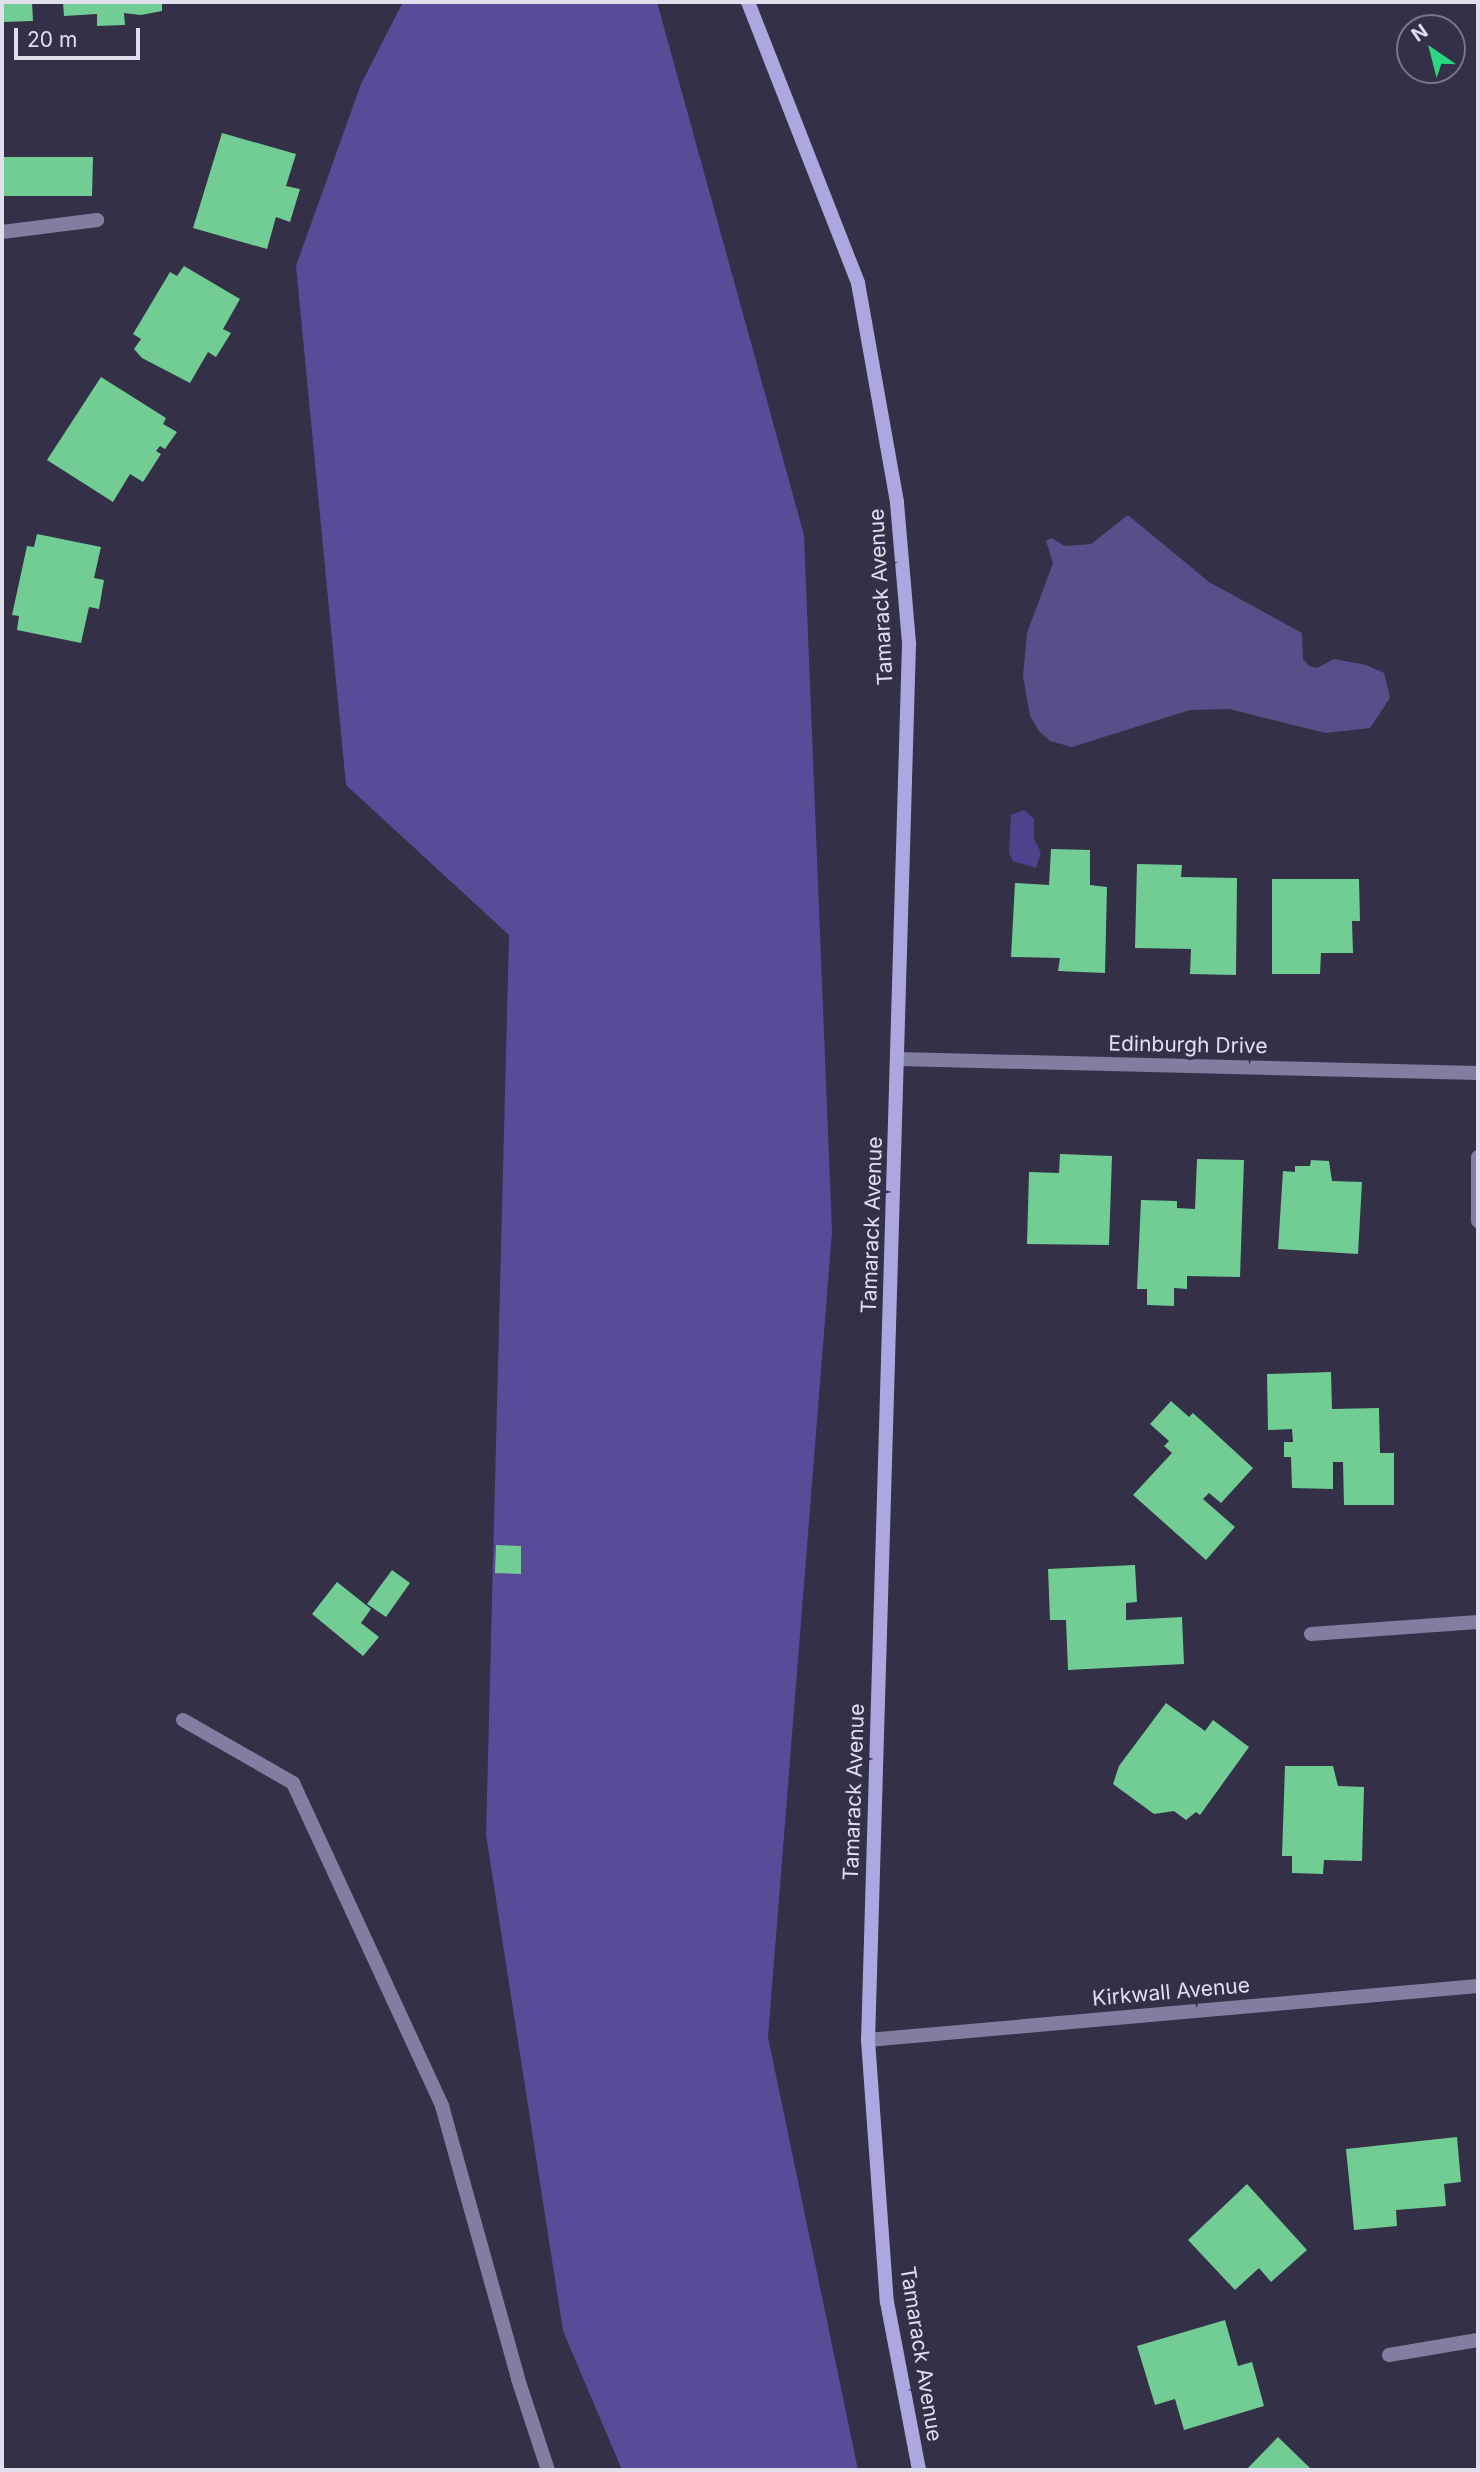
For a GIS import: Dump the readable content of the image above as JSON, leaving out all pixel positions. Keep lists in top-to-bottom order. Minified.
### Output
{"streets":{"main road":["Tamarack Avenue"],"street":["Edinburgh Drive","Kirkwall Avenue"]},"crossings":[["Tamarack Avenue","Edinburgh Drive"],["Tamarack Avenue","Kirkwall Avenue"]],"scale_bar":"20 m","north":"top left"}
